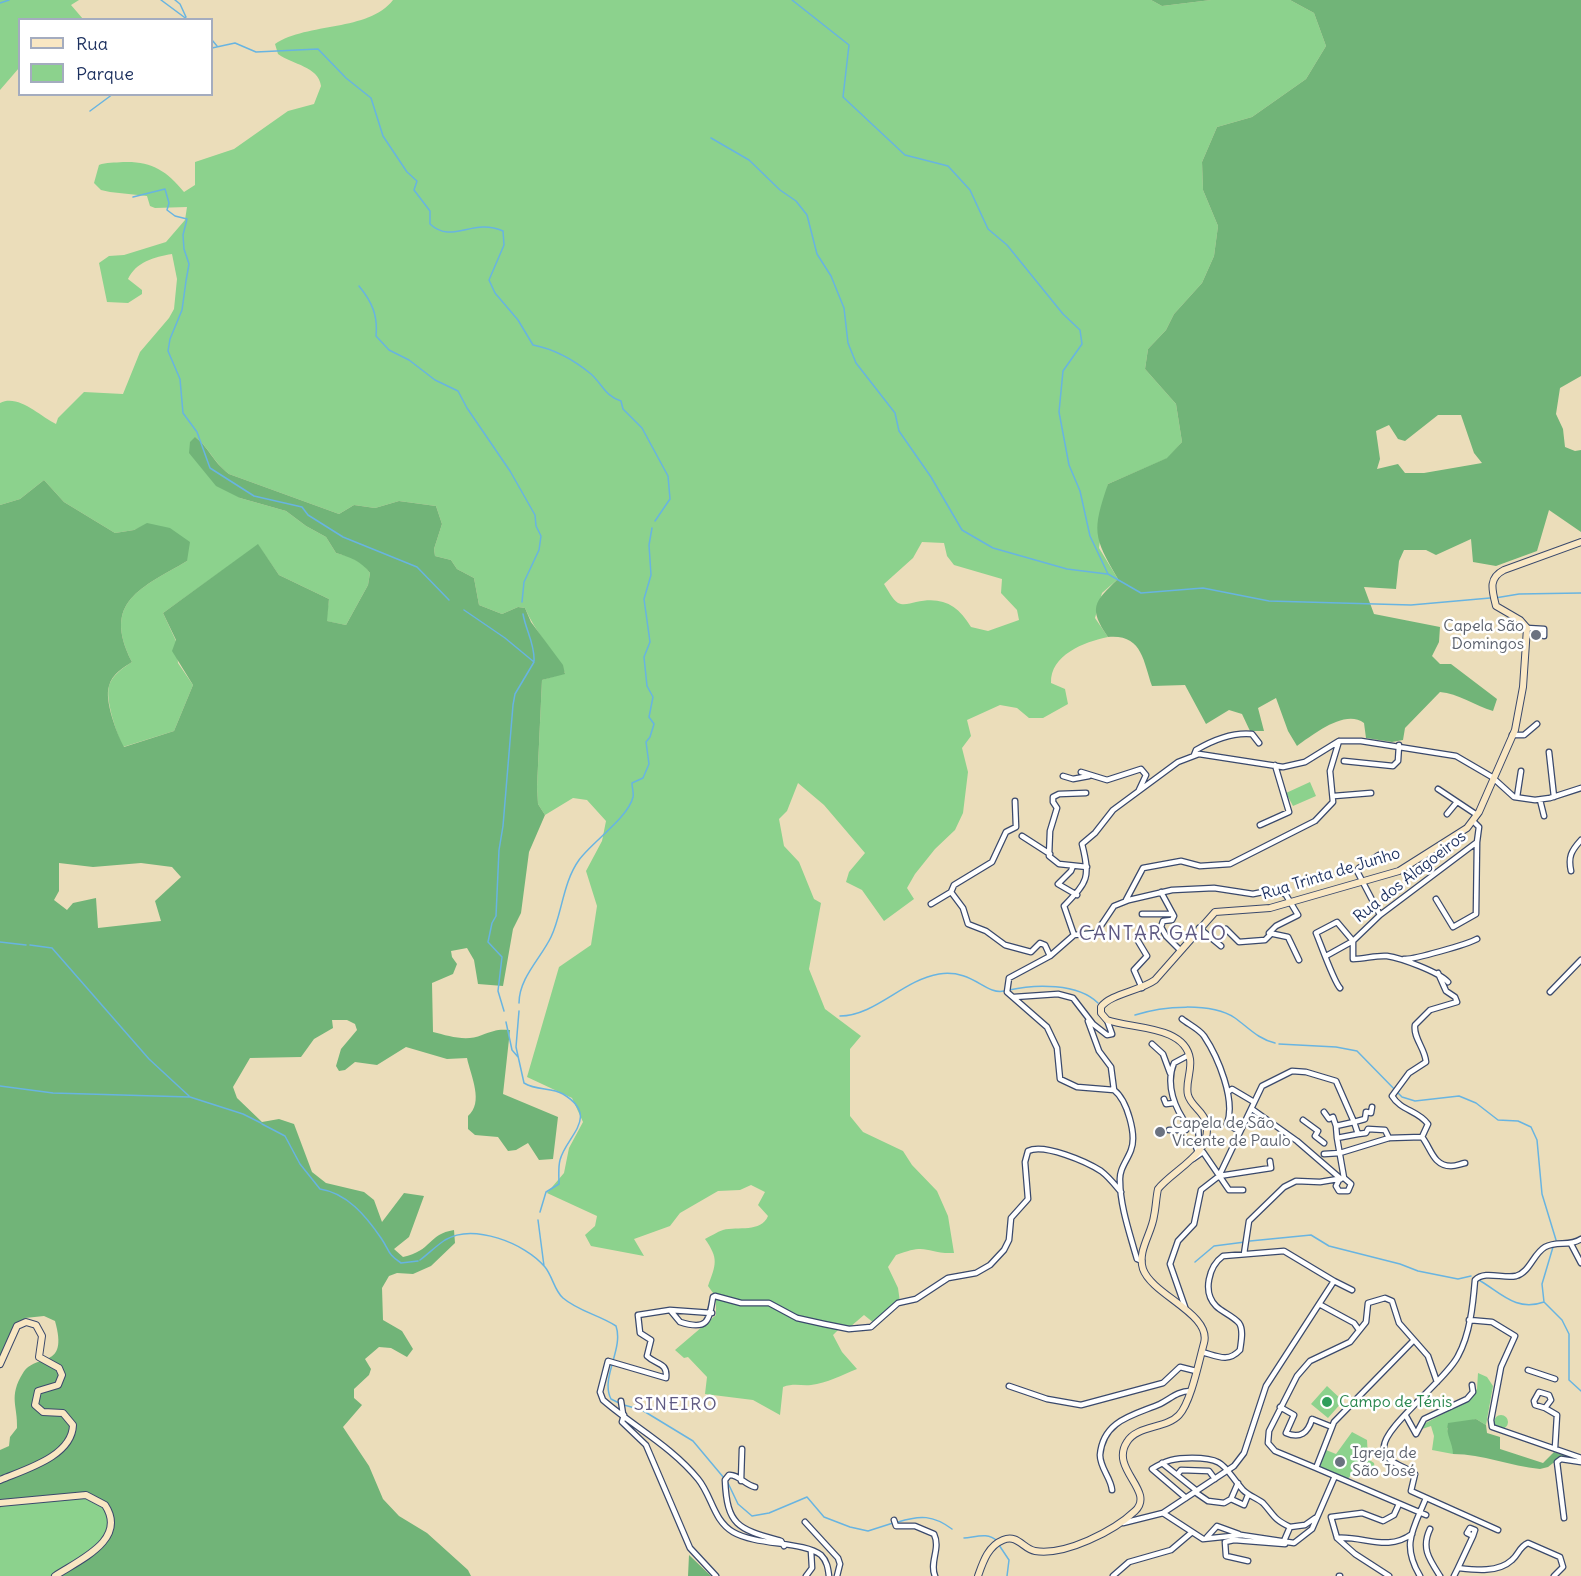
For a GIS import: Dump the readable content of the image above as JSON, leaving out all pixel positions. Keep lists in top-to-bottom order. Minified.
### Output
{"streets":{"street":["Rua Trinta de Junho","Rua dos Alagoeiros"]},"crossings":[["Rua Trinta de Junho","Rua dos Alagoeiros"]],"districts":["CANTAR GALO","SINEIRO"],"places":["Capela São Domingos","Capela de São Vicente de Paulo","Campo de Ténis","Igreja de São José"],"legend":["Rua","Parque"]}
